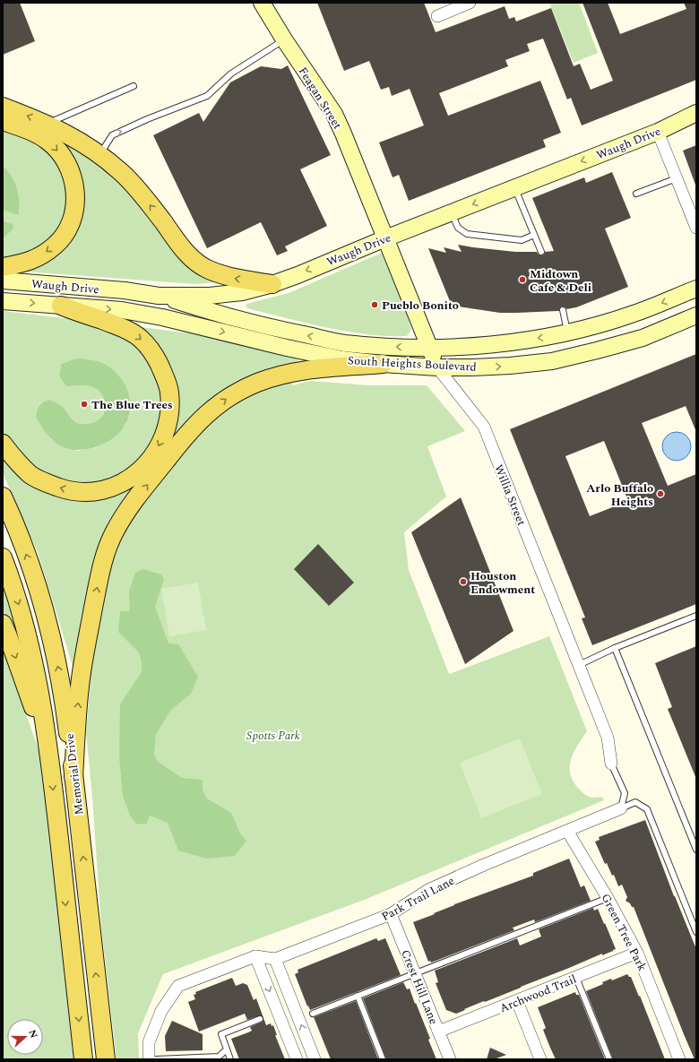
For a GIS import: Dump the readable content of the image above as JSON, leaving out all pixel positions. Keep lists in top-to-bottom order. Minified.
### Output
{"streets":{"main road":["Feagan Street","Waugh Drive","South Heights Boulevard","Willia Street","Memorial Drive"],"street":["Park Trail Lane","Green Tree Park","Crest Hill Lane","Archwood Trail"]},"crossings":[["Feagan Street","Waugh Drive"],["Feagan Street","Willia Street"],["Waugh Drive","South Heights Boulevard"],["Waugh Drive","Willia Street"],["South Heights Boulevard","Willia Street"],["Park Trail Lane","Green Tree Park"],["Park Trail Lane","Crest Hill Lane"],["Green Tree Park","Archwood Trail"],["Crest Hill Lane","Archwood Trail"]],"parks":["Spotts Park"],"places":["Midtown Cafe & Deli","Pueblo Bonito","The Blue Trees","Arlo Buffalo Heights","Houston Endowment"],"north":"right"}
